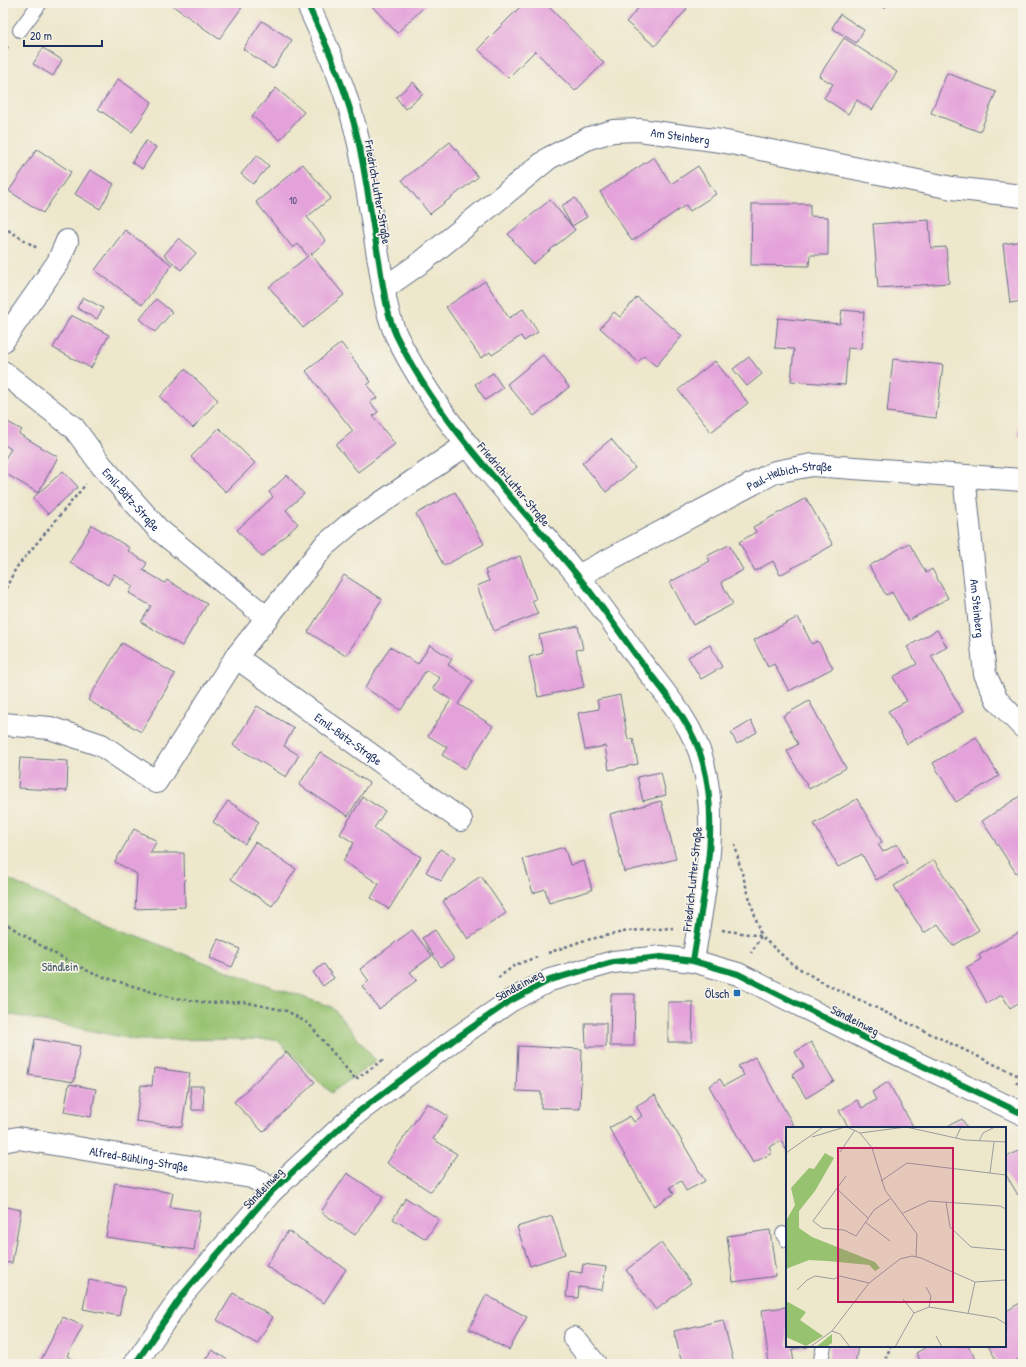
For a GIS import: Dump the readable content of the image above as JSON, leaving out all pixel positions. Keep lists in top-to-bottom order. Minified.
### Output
{"streets":{"street":["Am Steinberg","Friedrich-Lutter-Straße","Paul-Helbich-Straße","Emil-Bätz-Straße","Sändleinweg","Alfred-Bühling-Straße"]},"crossings":[["Am Steinberg","Friedrich-Lutter-Straße"],["Am Steinberg","Paul-Helbich-Straße"],["Friedrich-Lutter-Straße","Paul-Helbich-Straße"],["Friedrich-Lutter-Straße","Sändleinweg"],["Sändleinweg","Alfred-Bühling-Straße"]],"parks":["Sändlein"],"places":{"transit":["Ölsch"]},"house_numbers":["10"],"scale_bar":"20 m"}
